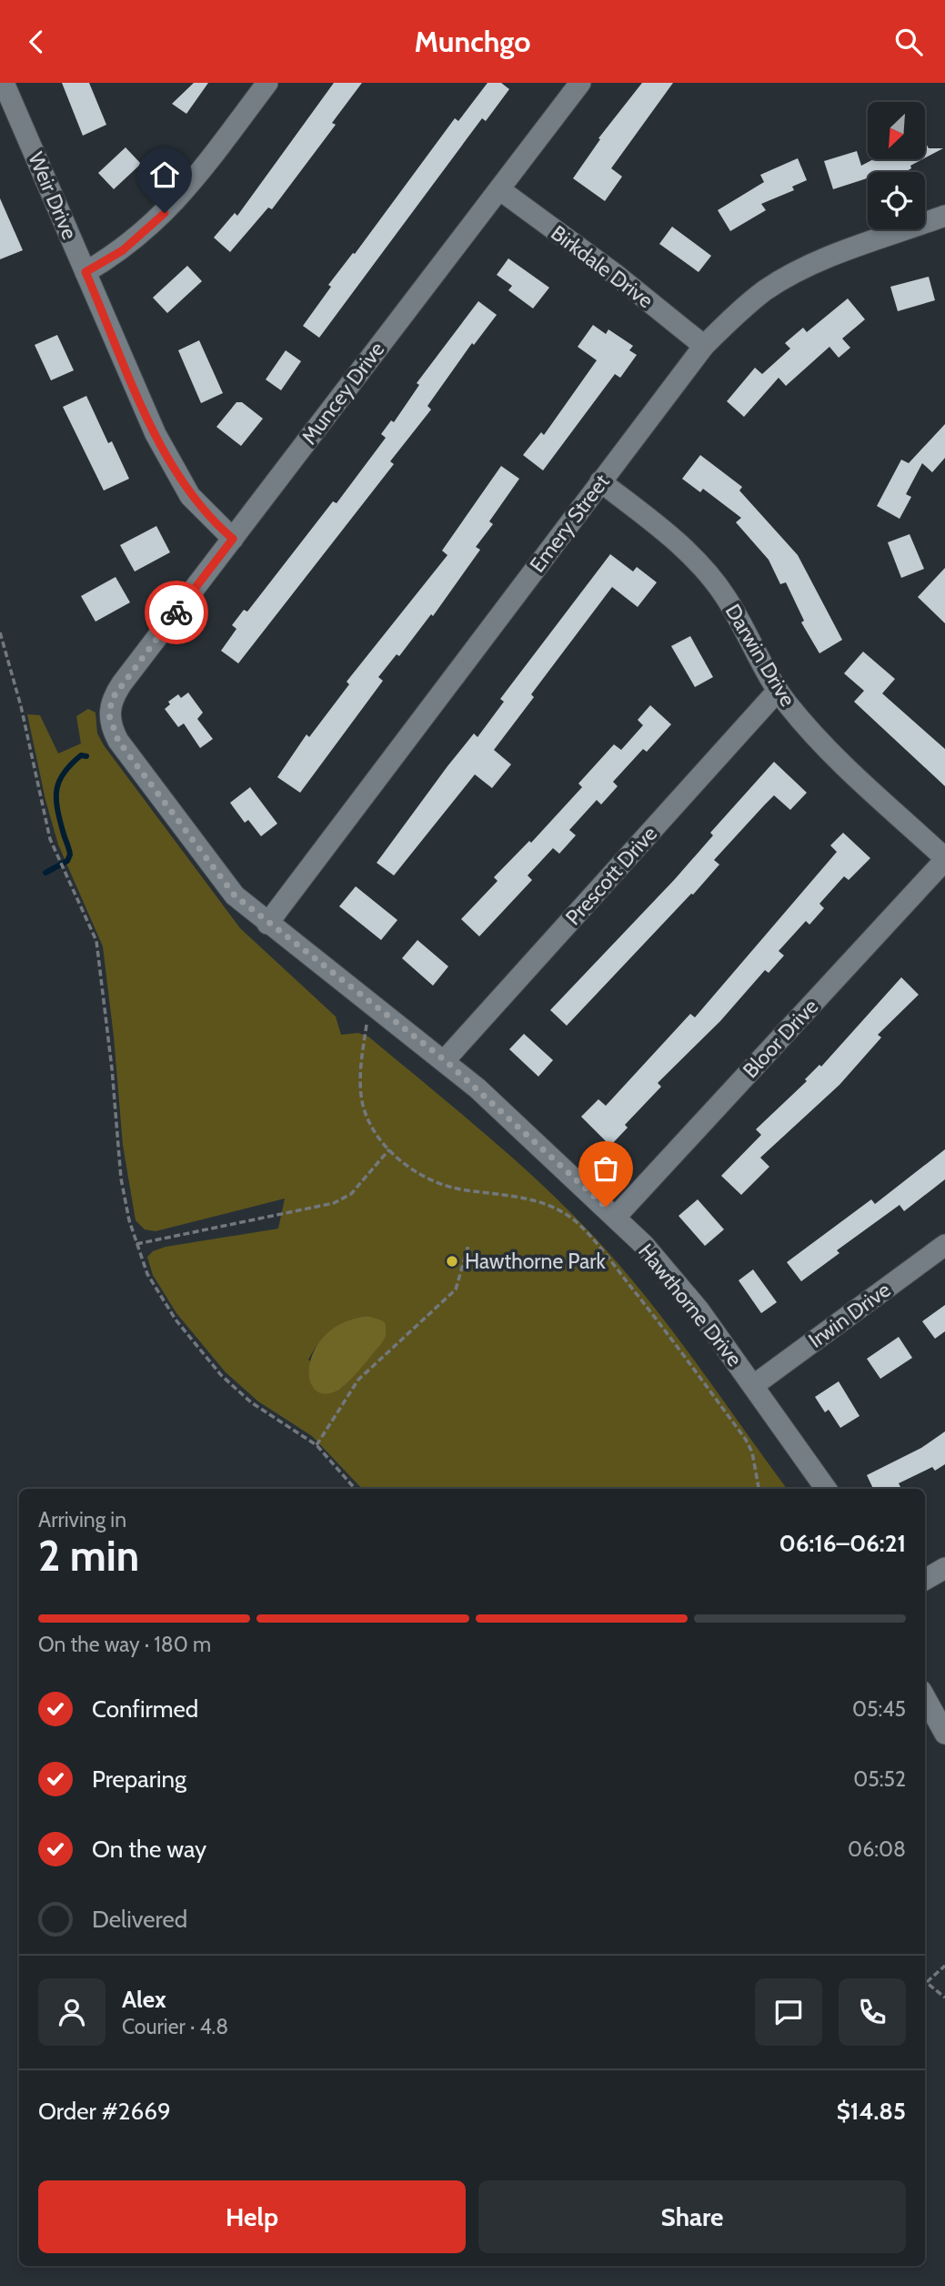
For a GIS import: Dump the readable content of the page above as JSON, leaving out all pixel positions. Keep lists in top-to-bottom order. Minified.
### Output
{"streets":{"street":["Weir Drive","Birkdale Drive","Muncey Drive","Emery Street","Darwin Drive","Prescott Drive","Bloor Drive","Hawthorne Drive","Irwin Drive"]},"crossings":[["Weir Drive","Muncey Drive"],["Birkdale Drive","Muncey Drive"],["Birkdale Drive","Emery Street"],["Muncey Drive","Hawthorne Drive"],["Emery Street","Darwin Drive"],["Emery Street","Hawthorne Drive"],["Darwin Drive","Prescott Drive"],["Darwin Drive","Bloor Drive"],["Prescott Drive","Hawthorne Drive"],["Bloor Drive","Hawthorne Drive"],["Hawthorne Drive","Irwin Drive"]],"places":["Hawthorne Park"],"north":"bottom left","page":{"header":"Munchgo","heading":["2 min","Arriving in","06:16–06:21"],"panel":["Alex","Courier · 4.8","Order #2669","$14.85"],"bar":"On the way · 180 m","list":[["Confirmed","05:45"],["Preparing","05:52"],["On the way","06:08"],"Delivered"],"buttons":["Help","Share"]}}
